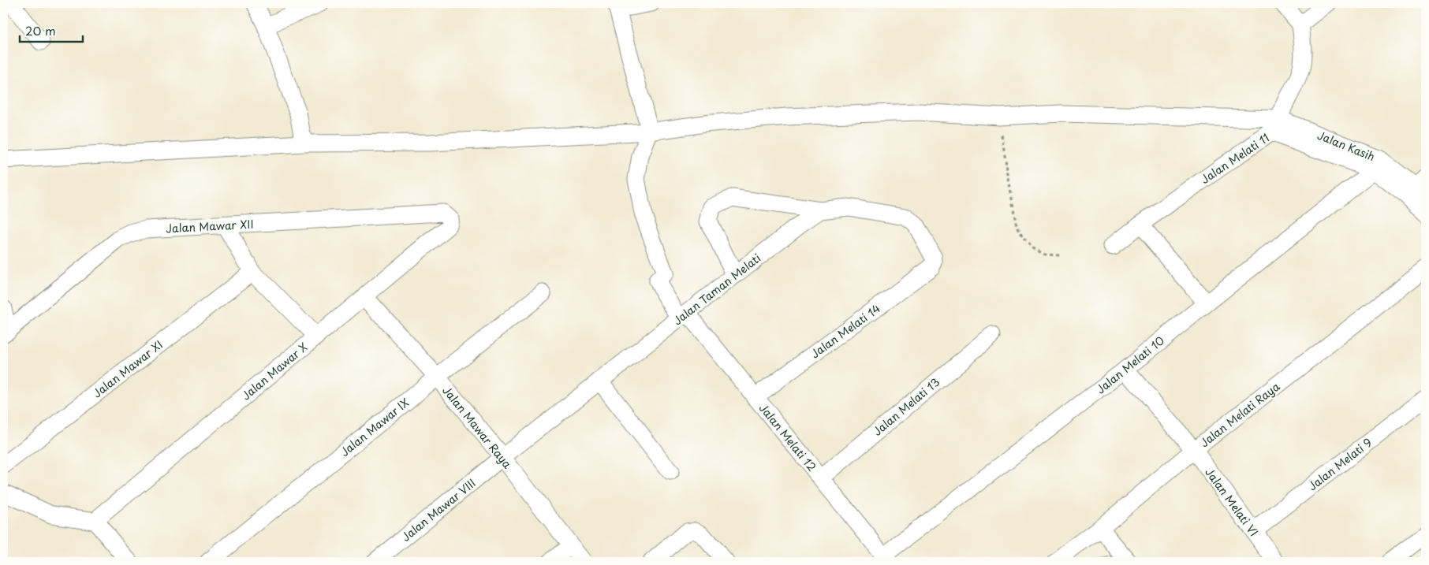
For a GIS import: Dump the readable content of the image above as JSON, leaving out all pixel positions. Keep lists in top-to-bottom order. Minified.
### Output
{"streets":{"street":["Jalan Kasih","Jalan Melati 11","Jalan Mawar XII","Jalan Taman Melati","Jalan Melati 14","Jalan Melati 10","Jalan Mawar XI","Jalan Mawar X","Jalan Melati 13","Jalan Melati Raya","Jalan Mawar IX","Jalan Mawar Raya","Jalan Melati 12","Jalan Melati 9","Jalan Melati VI","Jalan Mawar VIII"]},"crossings":[["Jalan Melati 11","Jalan Melati 10"],["Jalan Mawar XII","Jalan Mawar X"],["Jalan Taman Melati","Jalan Melati 14"],["Jalan Taman Melati","Jalan Mawar Raya"],["Jalan Taman Melati","Jalan Melati 12"],["Jalan Taman Melati","Jalan Mawar VIII"],["Jalan Melati 14","Jalan Melati 12"],["Jalan Melati 10","Jalan Melati 12"],["Jalan Melati 10","Jalan Melati VI"],["Jalan Mawar X","Jalan Mawar Raya"],["Jalan Melati 13","Jalan Melati 12"],["Jalan Melati Raya","Jalan Melati VI"],["Jalan Mawar IX","Jalan Mawar Raya"],["Jalan Mawar Raya","Jalan Mawar VIII"],["Jalan Melati 9","Jalan Melati VI"]],"scale_bar":"20 m"}
